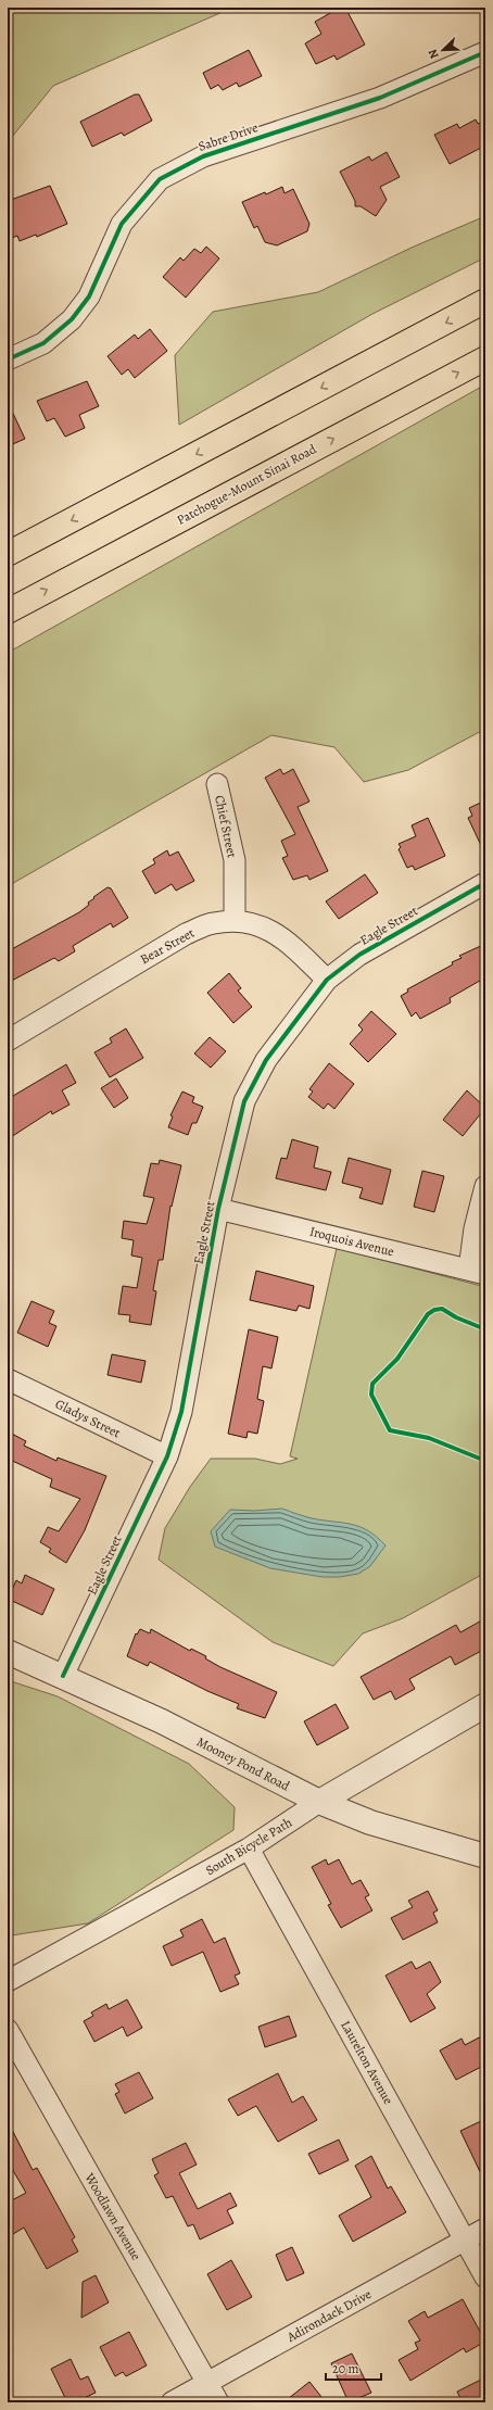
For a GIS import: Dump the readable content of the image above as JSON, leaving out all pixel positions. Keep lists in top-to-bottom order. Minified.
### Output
{"streets":{"highway":["Patchogue-Mount Sinai Road"],"street":["Sabre Drive","Chief Street","Eagle Street","Bear Street","Iroquois Avenue","Gladys Street","Mooney Pond Road","South Bicycle Path","Laurelton Avenue","Woodlawn Avenue","Adirondack Drive"]},"crossings":[["Chief Street","Bear Street"],["Eagle Street","Bear Street"],["Eagle Street","Iroquois Avenue"],["Eagle Street","Gladys Street"],["Eagle Street","Mooney Pond Road"],["Mooney Pond Road","South Bicycle Path"],["South Bicycle Path","Laurelton Avenue"],["Laurelton Avenue","Adirondack Drive"],["Woodlawn Avenue","Adirondack Drive"]],"scale_bar":"20 m","north":"bottom left"}
